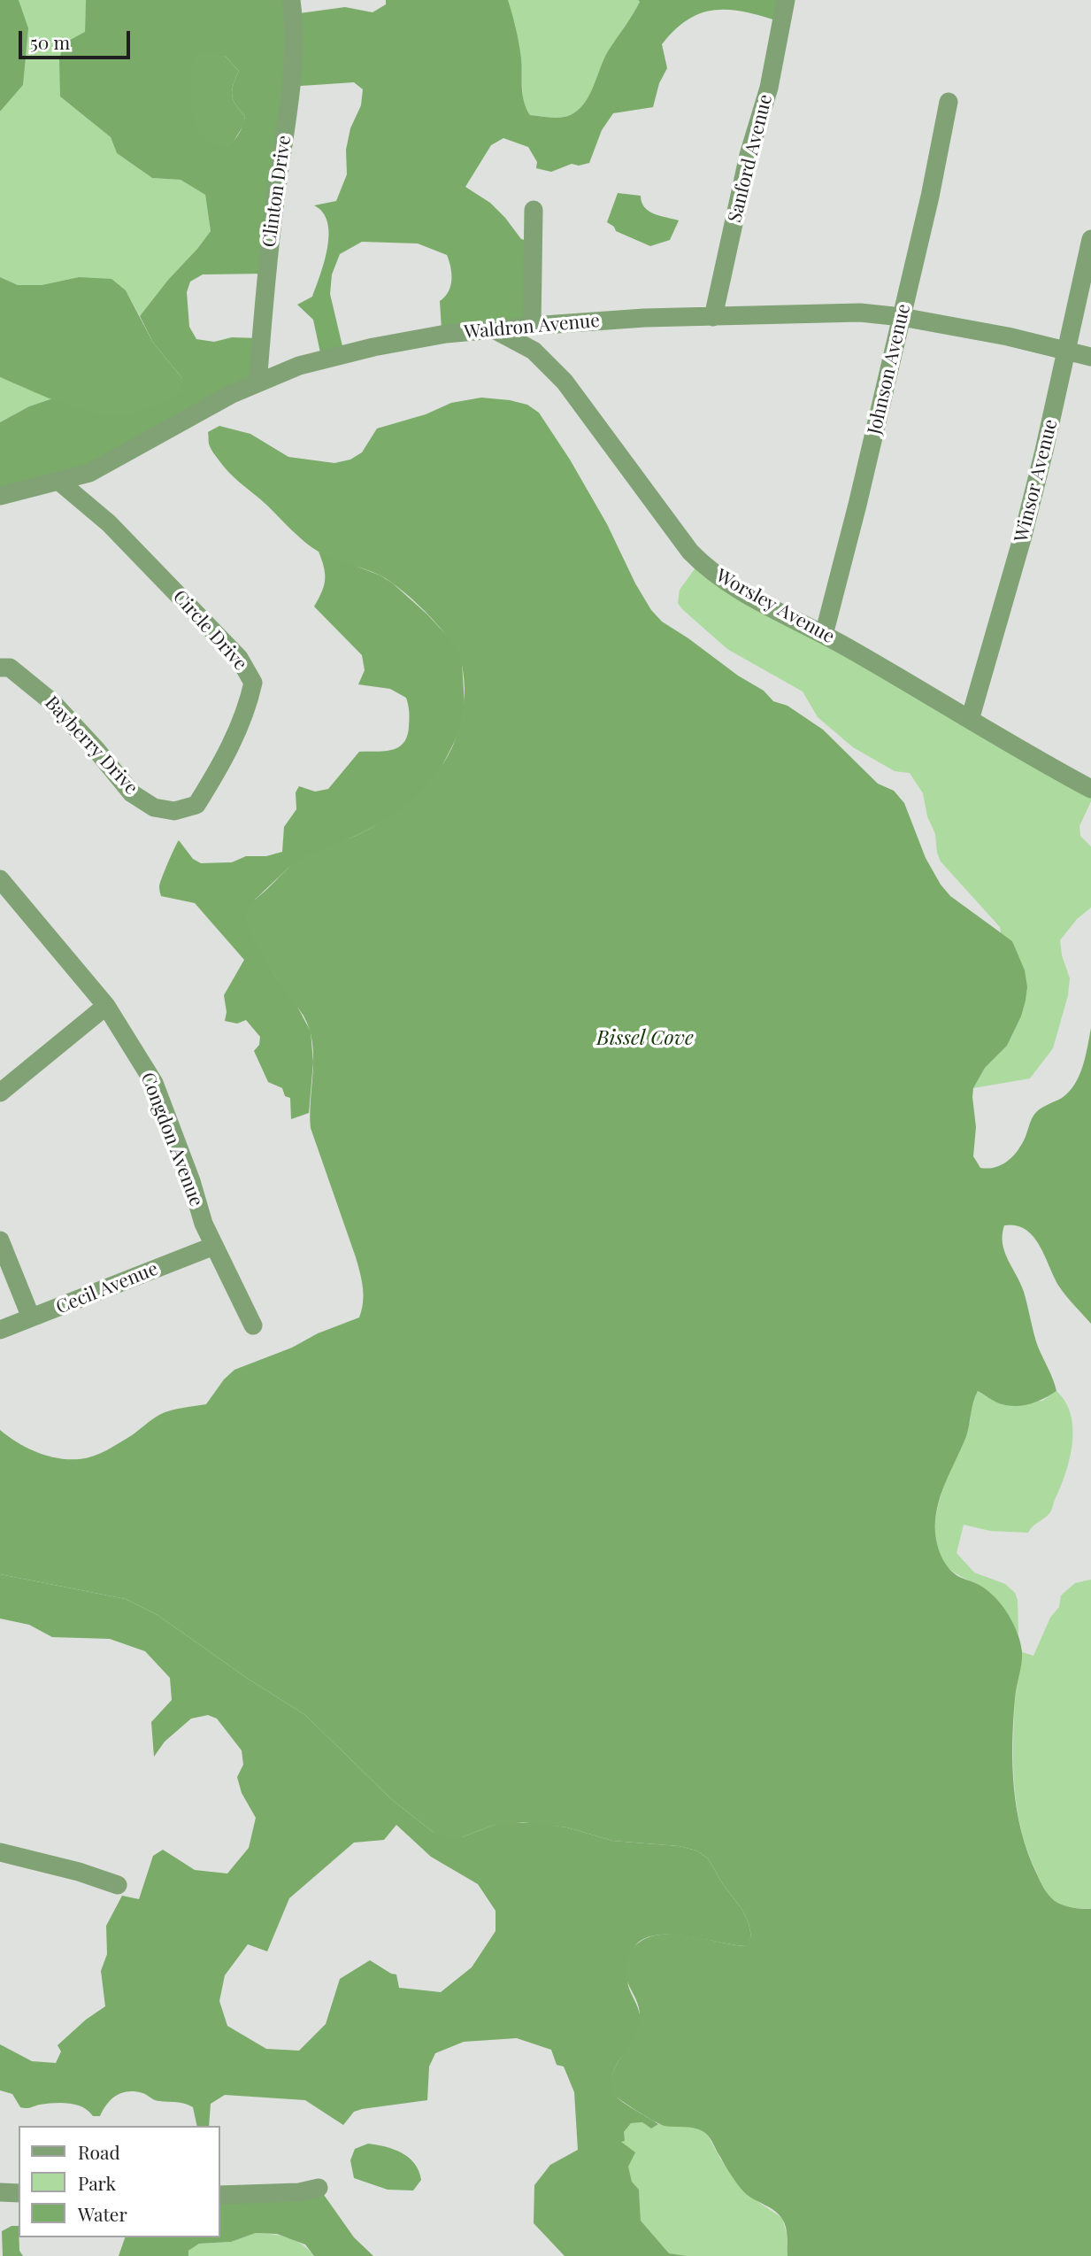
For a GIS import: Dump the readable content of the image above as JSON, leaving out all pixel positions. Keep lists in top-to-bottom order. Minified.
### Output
{"streets":{"street":["Sanford Avenue","Clinton Drive","Waldron Avenue","Johnson Avenue","Winsor Avenue","Worsley Avenue","Circle Drive","Bayberry Drive","Congdon Avenue","Cecil Avenue"]},"crossings":[["Sanford Avenue","Waldron Avenue"],["Clinton Drive","Waldron Avenue"],["Waldron Avenue","Johnson Avenue"],["Waldron Avenue","Winsor Avenue"],["Waldron Avenue","Worsley Avenue"],["Waldron Avenue","Circle Drive"],["Johnson Avenue","Worsley Avenue"],["Winsor Avenue","Worsley Avenue"],["Circle Drive","Bayberry Drive"],["Congdon Avenue","Cecil Avenue"]],"water":["Bissel Cove"],"legend":["Road","Park","Water"],"scale_bar":"50 m"}
